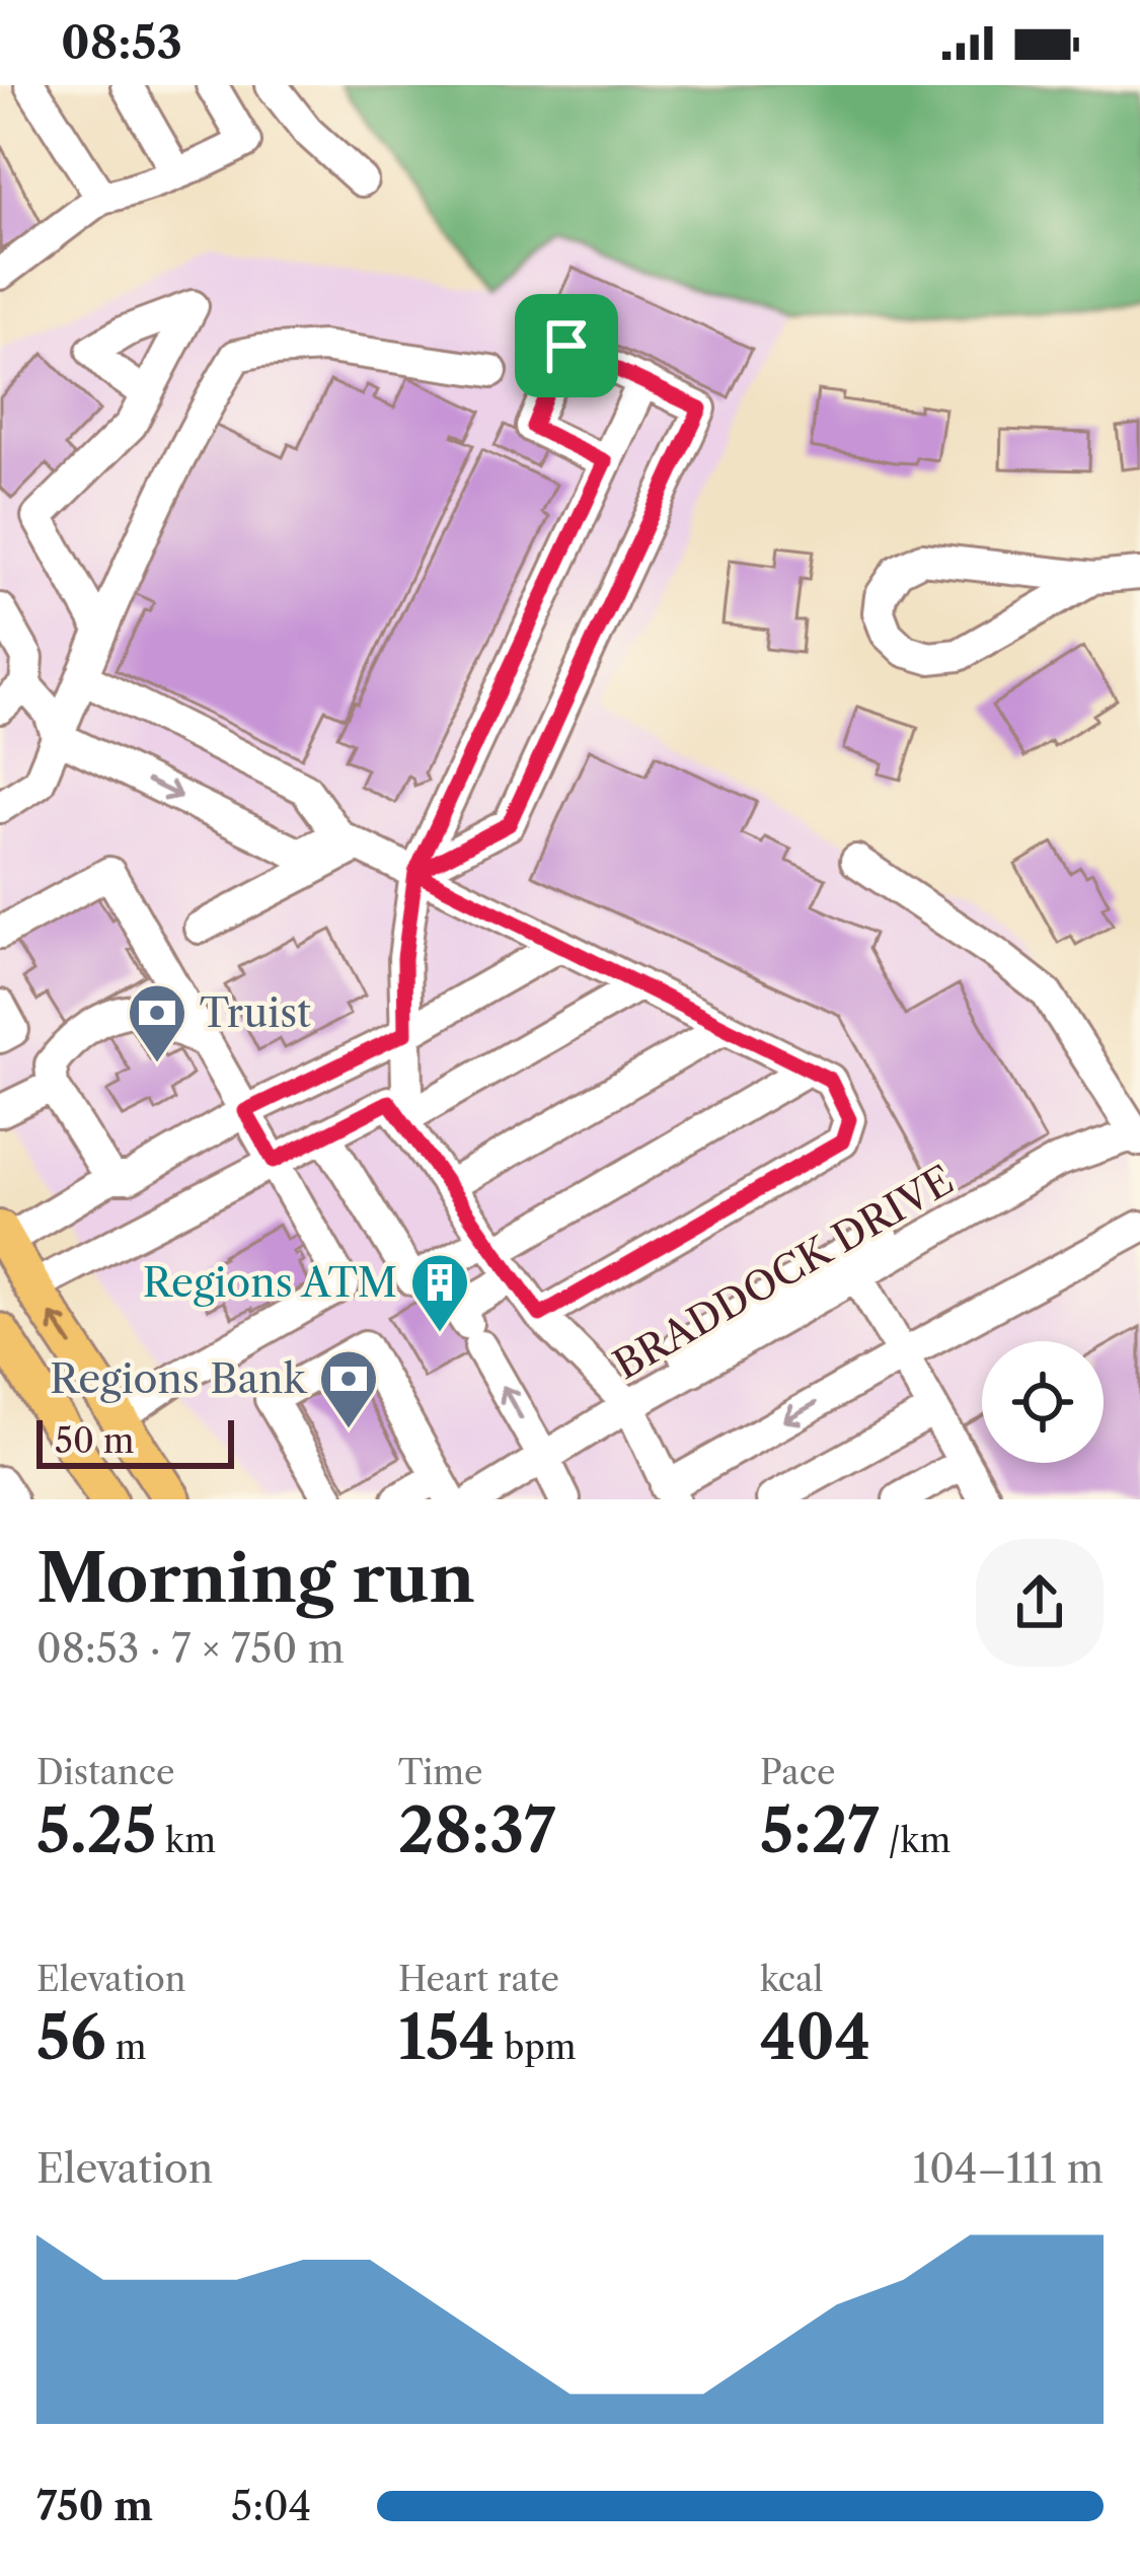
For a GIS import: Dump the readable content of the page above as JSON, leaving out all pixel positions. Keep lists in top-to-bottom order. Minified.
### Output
{"streets":{"street":["BRADDOCK DRIVE"]},"places":{"bank":["Truist","Regions Bank"],"building":["Regions ATM"]},"scale_bar":"50 m","page":{"status":"08:53","scale":"50 m","heading":["Morning run","08:53 · 7 × 750 m"],"stats":[["Distance","5.25 km"],["Time","28:37"],["Pace","5:27 /km"],["Elevation","56 m"],["Heart rate","154 bpm"],["kcal","404"]],"chart":["Elevation","104–111 m"],"list":[{"name":"750 m","note":"5:04"}]}}
